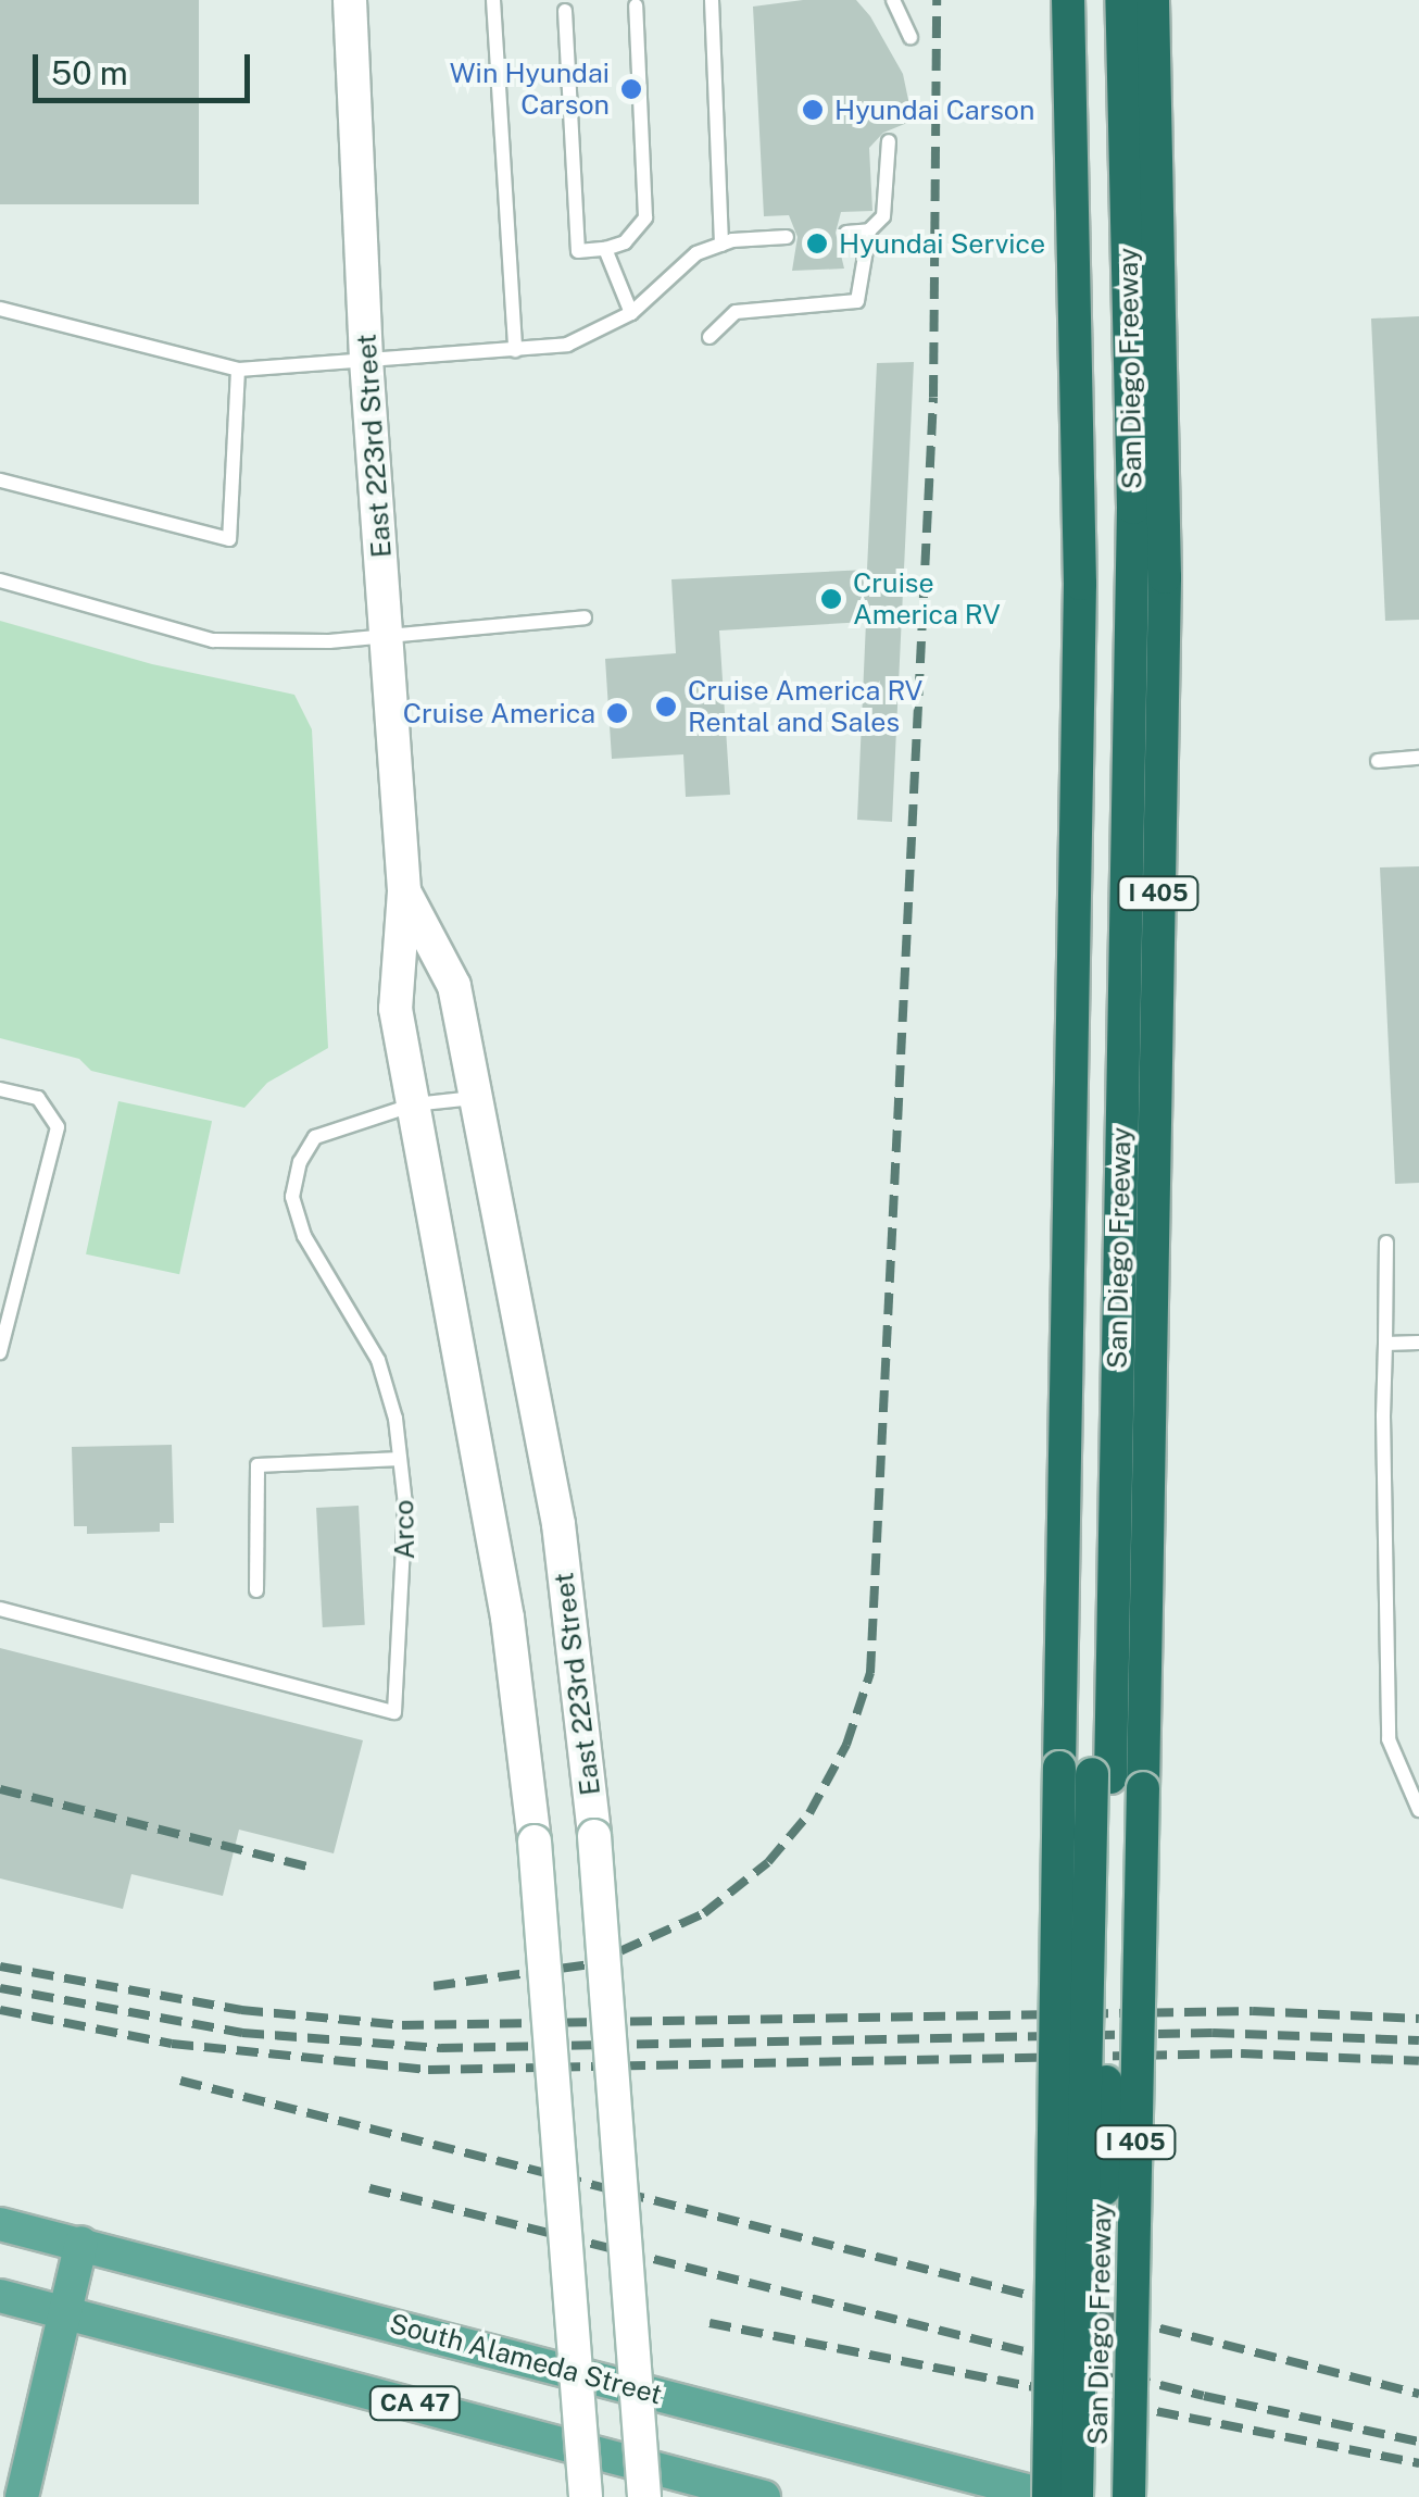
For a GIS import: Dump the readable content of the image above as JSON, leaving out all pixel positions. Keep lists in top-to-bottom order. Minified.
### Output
{"streets":{"highway":["San Diego Freeway","I 405"],"main road":["East 223rd Street","South Alameda Street","CA 47"],"lane":["Arco"]},"crossings":[["San Diego Freeway","South Alameda Street"],["East 223rd Street","Arco"]],"places":["Win Hyundai Carson","Hyundai Carson","Hyundai Service","Cruise America RV","Cruise America RV Rental and Sales","Cruise America"],"scale_bar":"50 m"}
